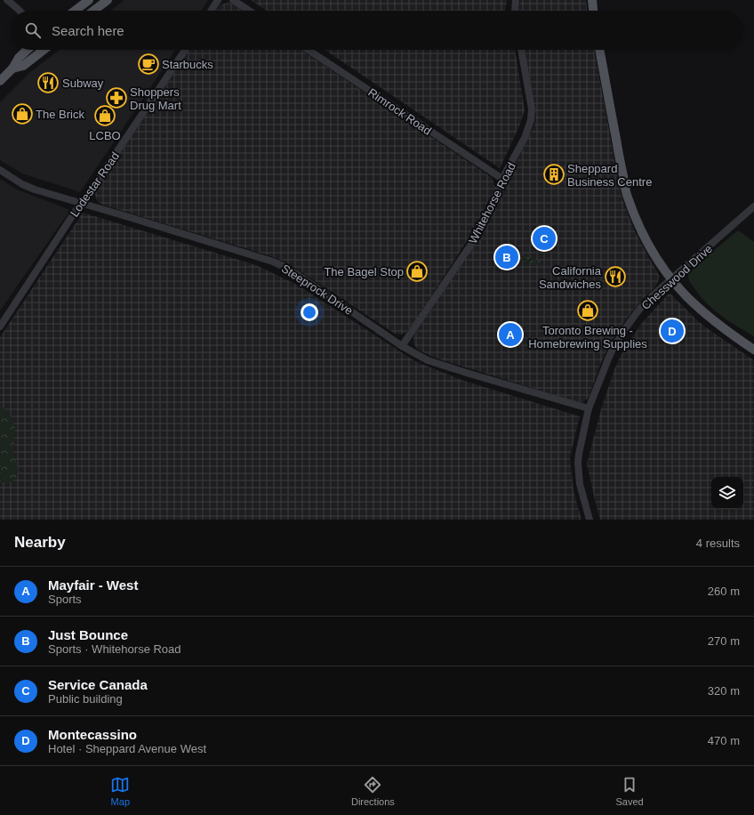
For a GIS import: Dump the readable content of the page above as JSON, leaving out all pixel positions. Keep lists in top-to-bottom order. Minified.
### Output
{"streets":{"street":["Rimrock Road","Lodestar Road","Whitehorse Road","Chesswood Drive","Steeprock Drive"]},"crossings":[["Rimrock Road","Whitehorse Road"],["Lodestar Road","Steeprock Drive"],["Whitehorse Road","Steeprock Drive"],["Chesswood Drive","Steeprock Drive"]],"places":{"cafe":["Starbucks"],"restaurant":["Subway","California Sandwiches"],"pharmacy":["Shoppers Drug Mart"],"shop":["The Brick","LCBO","The Bagel Stop","Toronto Brewing - Homebrewing Supplies"],"building":["Sheppard Business Centre"]},"page":{"search":"Search here","pins":["C","B","D","A"],"heading":["Nearby","4 results"],"list":[{"mark":"A","name":"Mayfair - West","note":"Sports","value":"260 m"},{"mark":"B","name":"Just Bounce","note":"Sports · Whitehorse Road","value":"270 m"},{"mark":"C","name":"Service Canada","note":"Public building","value":"320 m"},{"mark":"D","name":"Montecassino","note":"Hotel · Sheppard Avenue West","value":"470 m"}],"nav":["Map","Directions","Saved"]}}
